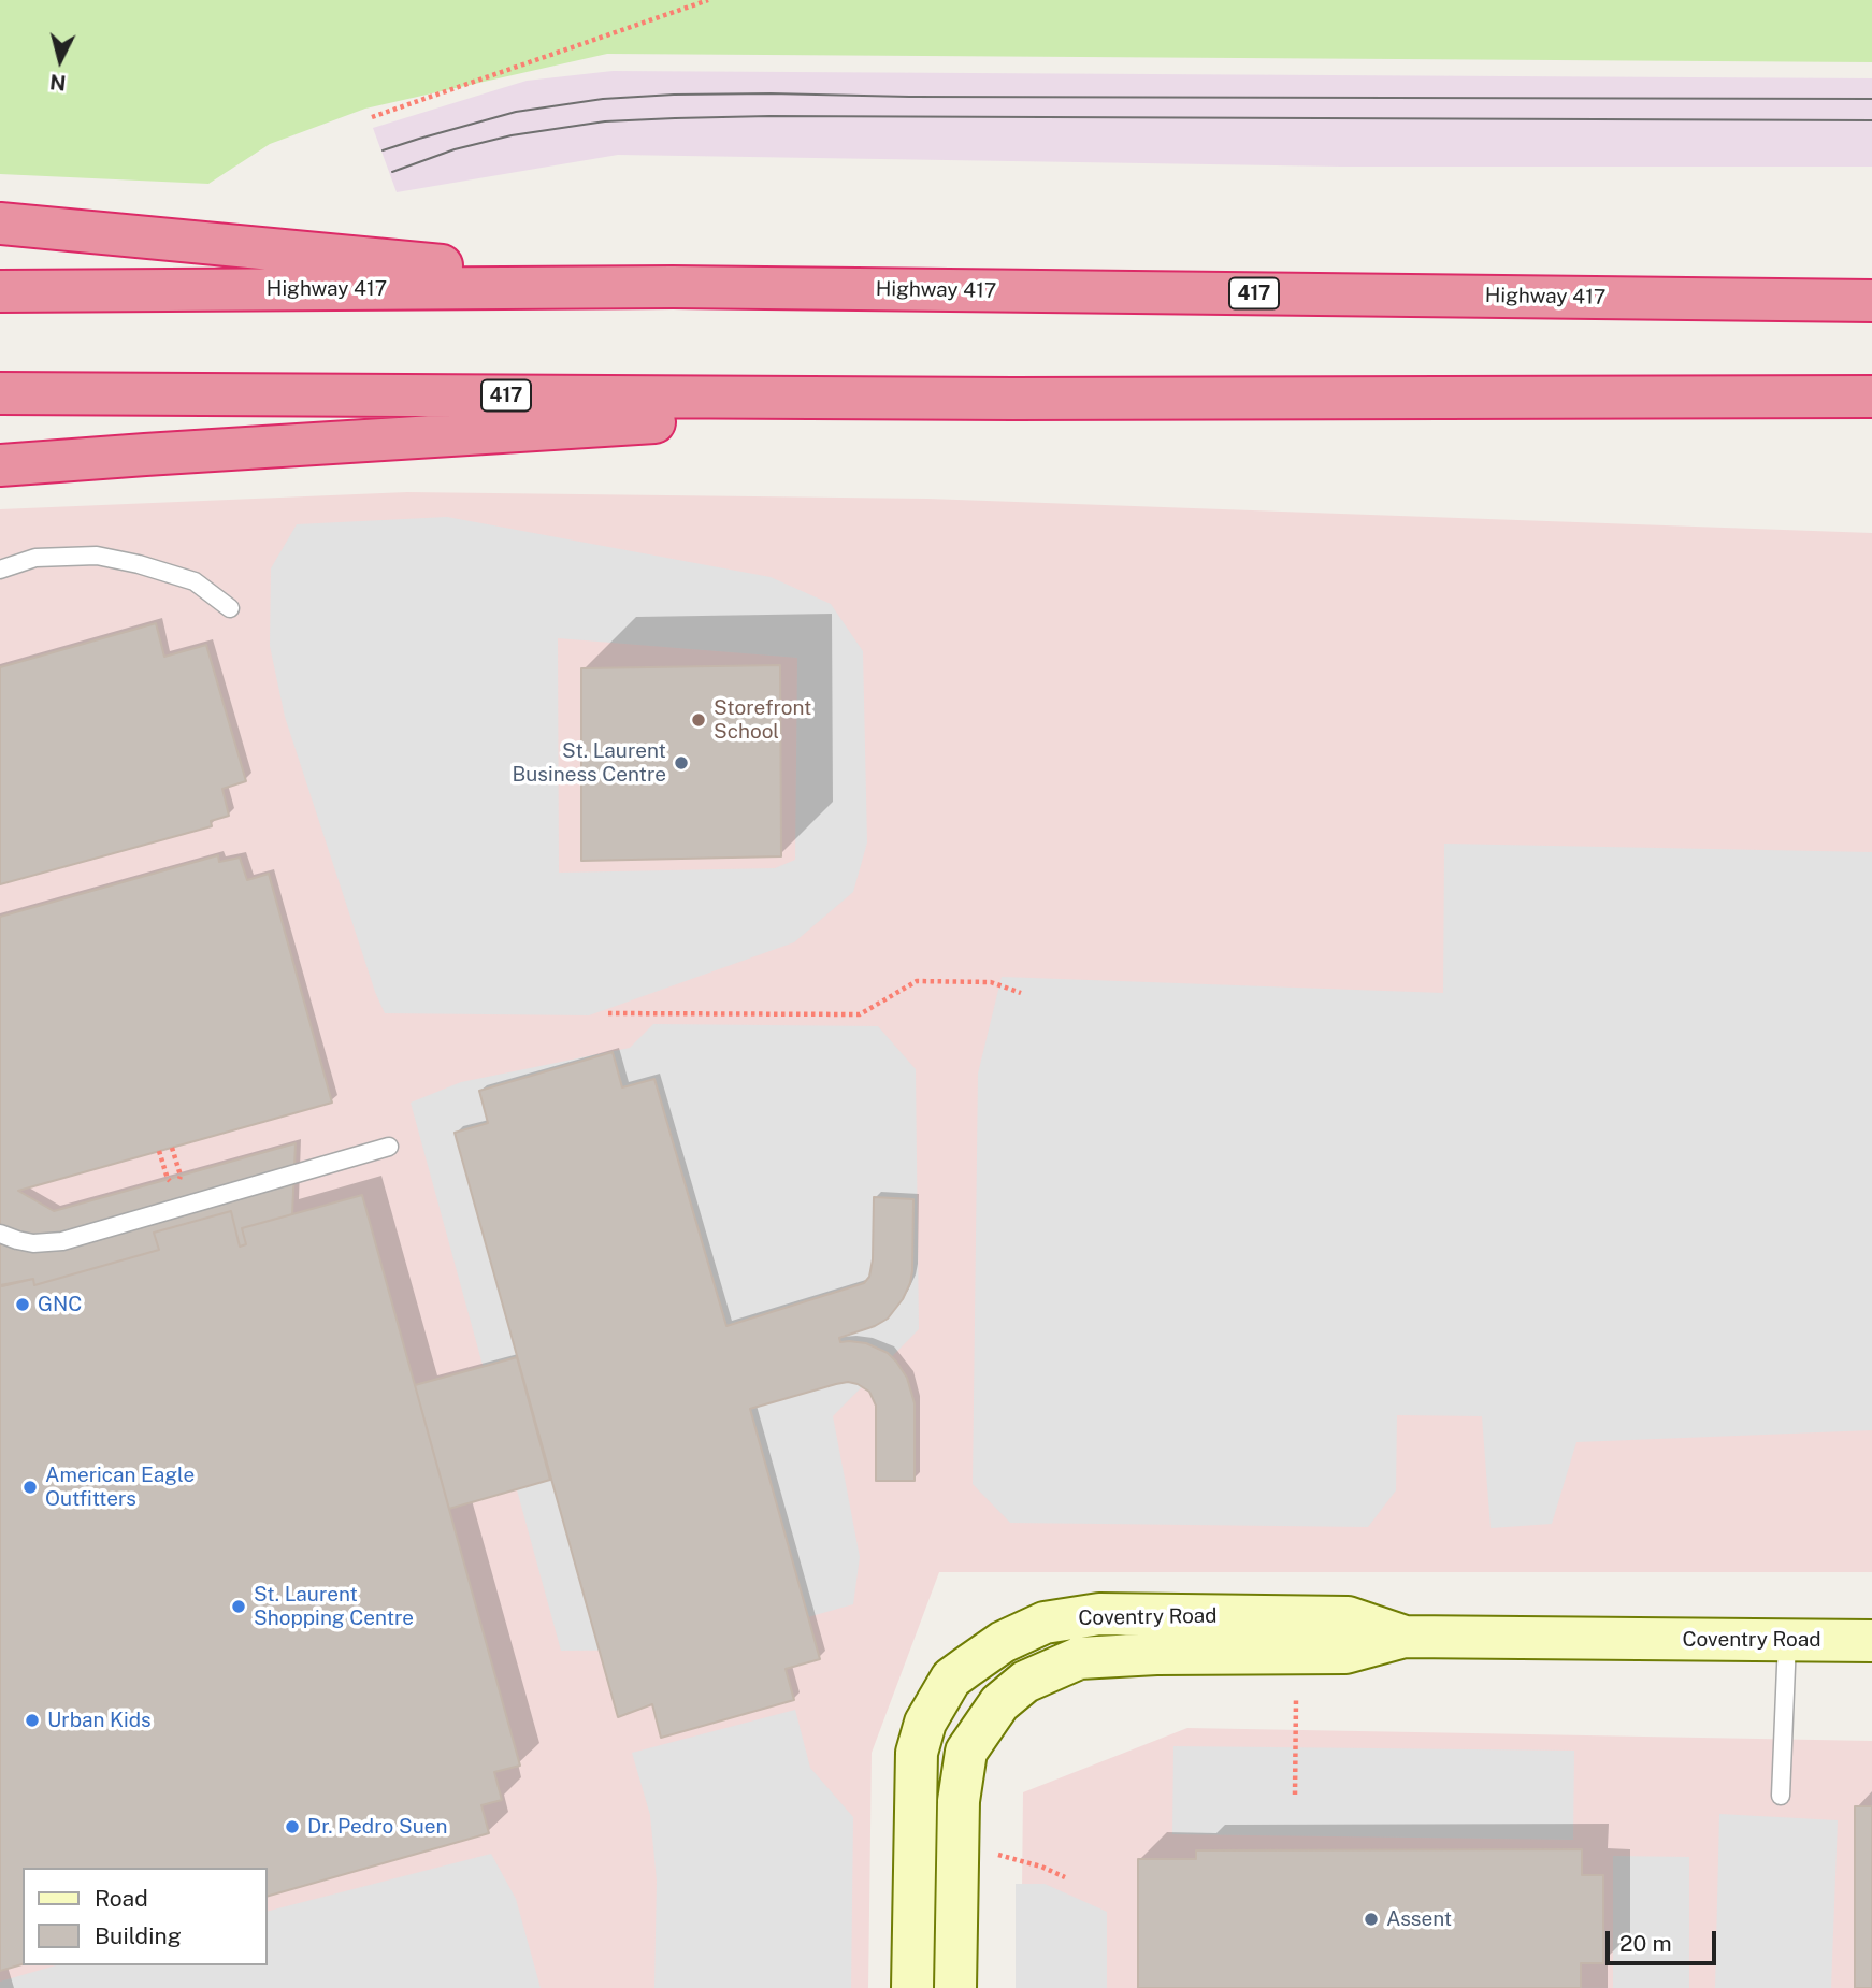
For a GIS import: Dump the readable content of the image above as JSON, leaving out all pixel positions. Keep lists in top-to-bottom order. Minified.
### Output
{"streets":{"highway":["Highway 417","417"],"main road":["Coventry Road"]},"places":["Storefront School","St. Laurent Business Centre","GNC","American Eagle Outfitters","St. Laurent Shopping Centre","Urban Kids","Dr. Pedro Suen","Assent"],"legend":["Road","Building"],"scale_bar":"20 m","north":"bottom"}
